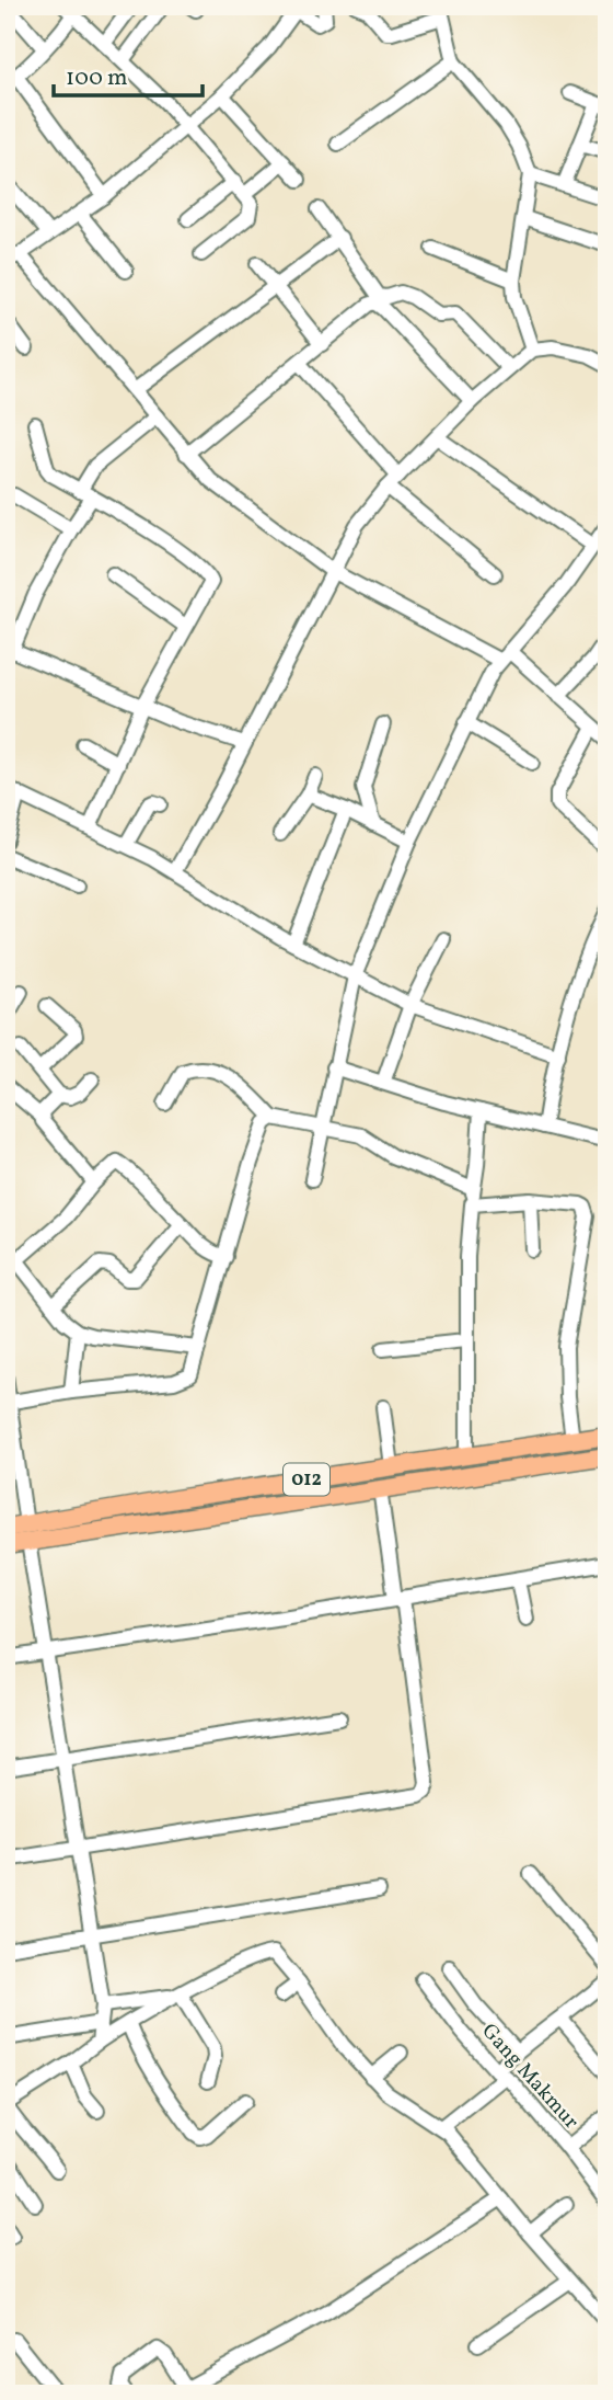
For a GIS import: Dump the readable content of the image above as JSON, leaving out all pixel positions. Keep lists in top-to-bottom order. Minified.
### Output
{"streets":{"main road":["012"],"street":["Gang Makmur"]},"scale_bar":"100 m"}
